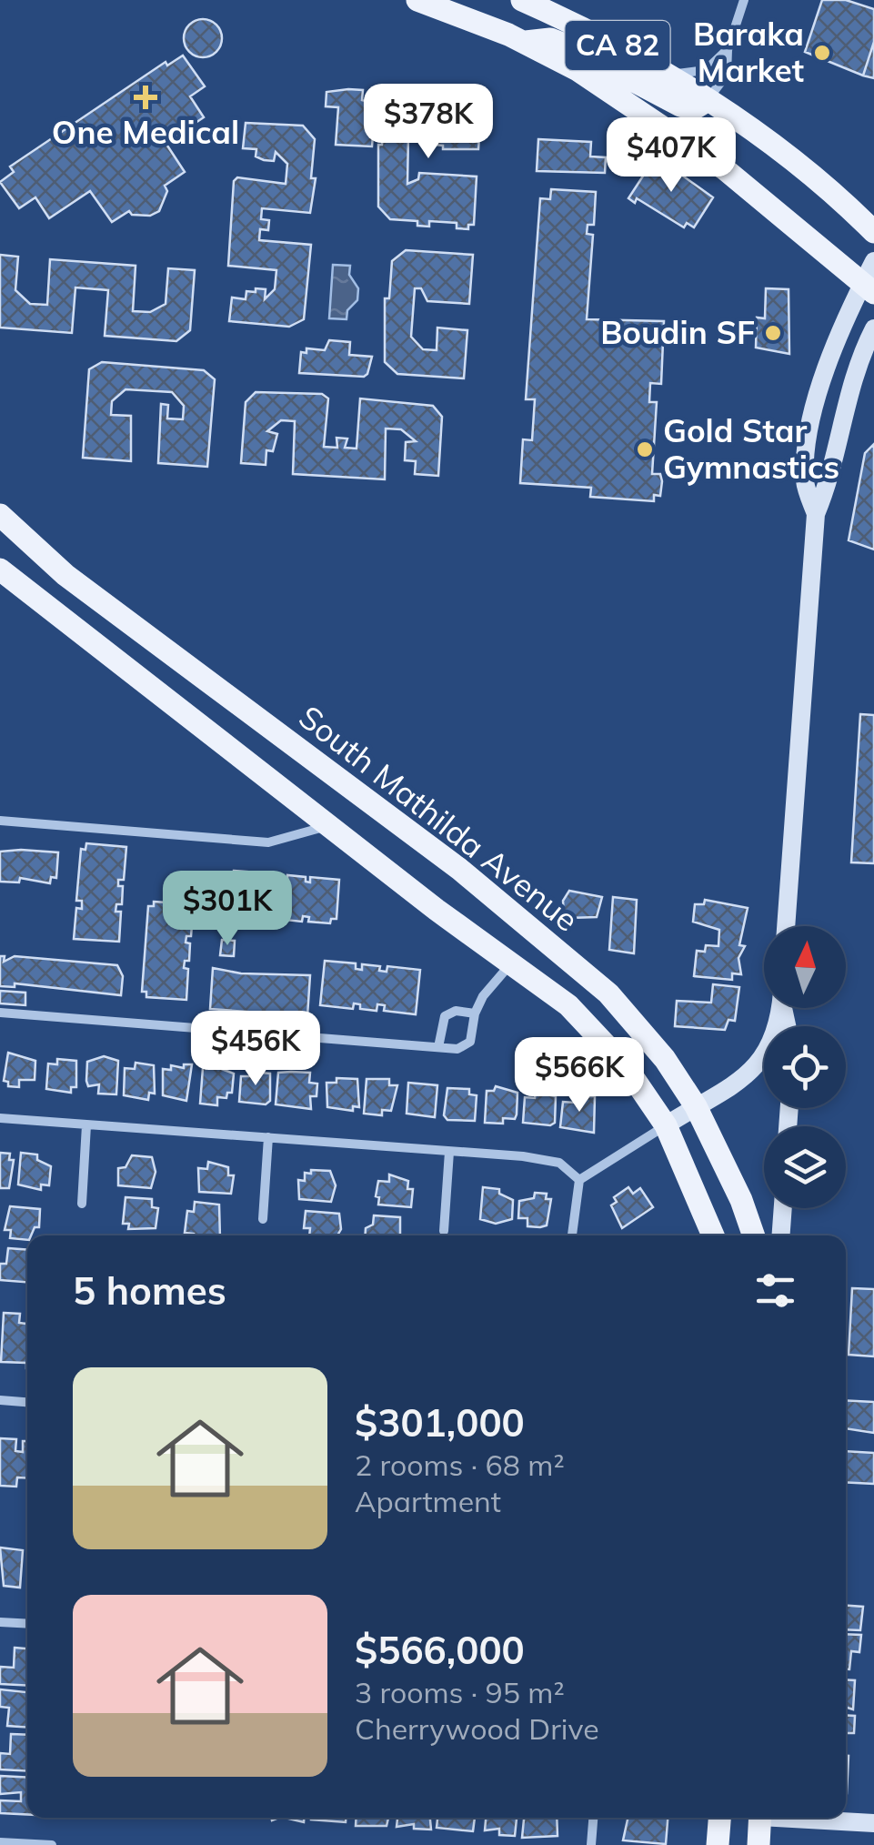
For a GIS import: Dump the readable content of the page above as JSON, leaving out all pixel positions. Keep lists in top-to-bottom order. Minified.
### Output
{"streets":{"main road":["CA 82","South Mathilda Avenue"]},"places":{"other":["Baraka Market","Boudin SF","Gold Star Gymnastics"],"health":["One Medical"]},"north":"top","page":{"price":["$378K","$407K","$301K","$456K","$566K"],"heading":"5 homes","list":[{"name":"$301,000","note":"2 rooms · 68 m² · Apartment"},{"name":"$566,000","note":"3 rooms · 95 m² · Cherrywood Drive"}]}}
